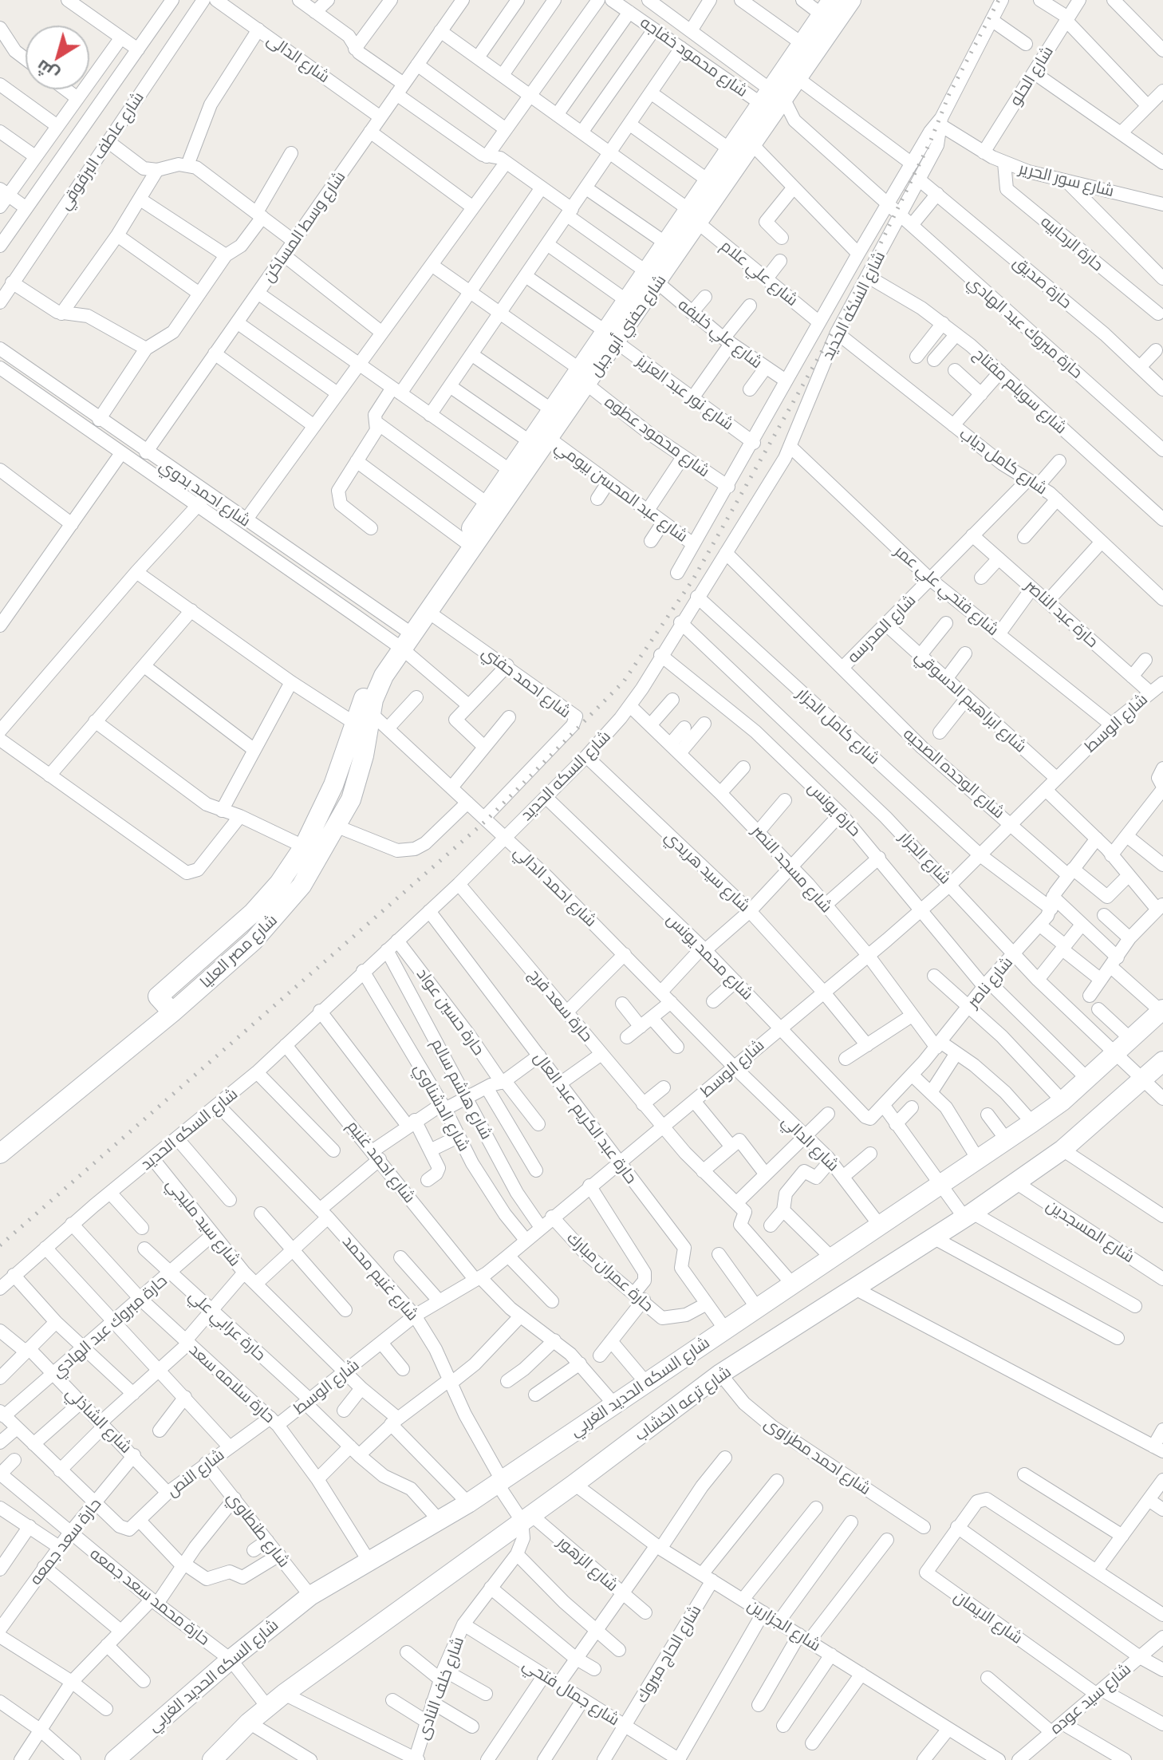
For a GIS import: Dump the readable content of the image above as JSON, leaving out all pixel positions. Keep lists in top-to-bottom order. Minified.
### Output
{"streets":{"street":["شارع محمود خفاجه","شارع الدالى","شارع الحلو","شارع عاطف البرقوقي","شارع سور الحرير","شارع وسط المساكن","حارة الرحابيه","شارع علي علام","حارة صديق","شارع السكه الحديد","شارع حفني أبو جبل","حارة مبروك عبد الهادي","شارع علي خليفه","شارع سويلم مفتاح","شارع نور عبد العزيز","شارع محمود عطوه","شارع كامل دياب","شارع عبد المحسن بيومي","شارع احمد بدوي","شارع فتحي علي عمر","حارة عبد الناصر","شارع المدرسه","شارع احمد حفني","شارع ابراهيم الدسوقي","شارع الوسط","شارع كامل الجزار","شارع الوحده الصحيه","حارة يونس","شارع الجزار","شارع مسجد النصر","شارع سيد هريدي","شارع احمد الدالي","شارع مصر العليا","شارع محمد يونس","شارع ناصر","حارة سعد فرج","حارة حسين عواد","شارع هاشم سالم","شارع الدشناوي","حارة عبد الكريم عبد العال","شارع الدالي","شارع احمد غنيم","شارع سيد مليجي","شارع المسجدين","حارة عمران مبارك","شارع غنيم محمد","حارة عرابي علي","حارة سلامه سعد","شارع السكه الحديد الغربي","شارع ترعه الخشاب","شارع الشاذلي","شارع احمد مطراوى","شارع النص","شارع طنطاوي","حارة سعد جمعه","شارع الزهور","حارة محمد سعد جمعه","شارع الايمان","شارع الجزارين","شارع الحاج مبروك","شارع خلف النادى","شارع جمال فتحي","شارع سيد عوده"]},"crossings":[["شارع محمود خفاجه","شارع حفني أبو جبل"],["شارع محمود خفاجه","حارة مبروك عبد الهادي"],["شارع الدالى","شارع وسط المساكن"],["شارع الحلو","شارع سور الحرير"],["شارع سور الحرير","حارة الرحابيه"],["شارع سور الحرير","شارع السكه الحديد"],["شارع وسط المساكن","شارع علي علام"],["شارع وسط المساكن","شارع علي خليفه"],["شارع وسط المساكن","شارع احمد بدوي"],["شارع علي علام","شارع السكه الحديد"],["شارع علي علام","شارع حفني أبو جبل"],["حارة صديق","شارع السكه الحديد"],["شارع السكه الحديد","حارة مبروك عبد الهادي"],["شارع السكه الحديد","شارع علي خليفه"],["شارع السكه الحديد","شارع سويلم مفتاح"],["شارع السكه الحديد","شارع نور عبد العزيز"],["شارع السكه الحديد","شارع محمود عطوه"],["شارع السكه الحديد","شارع كامل دياب"],["شارع السكه الحديد","شارع عبد المحسن بيومي"],["شارع السكه الحديد","شارع فتحي علي عمر"],["شارع السكه الحديد","شارع كامل الجزار"],["شارع السكه الحديد","شارع الوحده الصحيه"],["شارع السكه الحديد","حارة يونس"],["شارع السكه الحديد","شارع الجزار"],["شارع السكه الحديد","شارع مسجد النصر"],["شارع السكه الحديد","شارع سيد هريدي"],["شارع السكه الحديد","شارع احمد الدالي"],["شارع السكه الحديد","شارع محمد يونس"],["شارع السكه الحديد","حارة سعد فرج"],["شارع السكه الحديد","حارة حسين عواد"],["شارع السكه الحديد","شارع هاشم سالم"],["شارع السكه الحديد","شارع الدشناوي"],["شارع السكه الحديد","حارة عبد الكريم عبد العال"],["شارع السكه الحديد","شارع احمد غنيم"],["شارع السكه الحديد","شارع سيد مليجي"],["شارع السكه الحديد","شارع غنيم محمد"],["شارع السكه الحديد","حارة سلامه سعد"],["شارع حفني أبو جبل","حارة مبروك عبد الهادي"],["شارع حفني أبو جبل","شارع علي خليفه"],["شارع حفني أبو جبل","شارع نور عبد العزيز"],["شارع حفني أبو جبل","شارع محمود عطوه"],["شارع حفني أبو جبل","شارع عبد المحسن بيومي"],["شارع حفني أبو جبل","شارع احمد بدوي"],["شارع حفني أبو جبل","شارع احمد حفني"],["شارع حفني أبو جبل","شارع مصر العليا"],["حارة مبروك عبد الهادي","شارع سيد مليجي"],["حارة مبروك عبد الهادي","حارة عرابي علي"],["حارة مبروك عبد الهادي","حارة سلامه سعد"],["حارة مبروك عبد الهادي","شارع الشاذلي"],["شارع كامل دياب","شارع المدرسه"],["شارع احمد بدوي","شارع مصر العليا"],["شارع فتحي علي عمر","شارع المدرسه"],["شارع فتحي علي عمر","شارع الوسط"],["حارة عبد الناصر","شارع المدرسه"],["حارة عبد الناصر","شارع الوسط"],["شارع المدرسه","شارع ابراهيم الدسوقي"],["شارع المدرسه","شارع الوحده الصحيه"],["شارع احمد حفني","شارع احمد الدالي"],["شارع ابراهيم الدسوقي","شارع الوسط"],["شارع الوسط","شارع كامل الجزار"],["شارع الوسط","شارع الوحده الصحيه"],["شارع الوسط","حارة يونس"],["شارع الوسط","شارع الجزار"],["شارع الوسط","شارع مسجد النصر"],["شارع الوسط","شارع سيد هريدي"],["شارع الوسط","شارع احمد الدالي"],["شارع الوسط","شارع محمد يونس"],["شارع الوسط","حارة سعد فرج"],["شارع الوسط","شارع هاشم سالم"],["شارع الوسط","شارع الدشناوي"],["شارع الوسط","حارة عبد الكريم عبد العال"],["شارع الوسط","شارع الدالي"],["شارع الوسط","شارع احمد غنيم"],["شارع الوسط","شارع سيد مليجي"],["شارع الوسط","حارة عمران مبارك"],["شارع الوسط","شارع غنيم محمد"],["شارع الوسط","حارة عرابي علي"],["شارع الوسط","حارة سلامه سعد"],["شارع الوسط","شارع النص"],["شارع كامل الجزار","شارع ناصر"],["شارع كامل الجزار","شارع السكه الحديد الغربي"],["شارع الوحده الصحيه","شارع ناصر"],["حارة يونس","شارع ناصر"],["حارة يونس","شارع السكه الحديد الغربي"],["شارع الجزار","شارع ناصر"],["شارع الجزار","شارع السكه الحديد الغربي"],["شارع الجزار","شارع ترعه الخشاب"],["شارع مسجد النصر","شارع ناصر"],["شارع مسجد النصر","شارع السكه الحديد الغربي"],["شارع احمد الدالي","شارع مصر العليا"],["شارع احمد الدالي","شارع الدالي"],["شارع محمد يونس","شارع ناصر"],["حارة سعد فرج","شارع السكه الحديد الغربي"],["حارة عبد الكريم عبد العال","حارة عمران مبارك"],["حارة عبد الكريم عبد العال","شارع السكه الحديد الغربي"],["شارع الدالي","شارع السكه الحديد الغربي"],["شارع احمد غنيم","شارع السكه الحديد الغربي"],["شارع سيد مليجي","شارع السكه الحديد الغربي"],["شارع المسجدين","شارع ترعه الخشاب"],["شارع غنيم محمد","شارع السكه الحديد الغربي"],["شارع غنيم محمد","شارع الزهور"],["حارة عرابي علي","شارع السكه الحديد الغربي"],["حارة سلامه سعد","شارع السكه الحديد الغربي"],["حارة سلامه سعد","شارع النص"],["شارع السكه الحديد الغربي","شارع طنطاوي"],["شارع السكه الحديد الغربي","شارع الزهور"],["شارع السكه الحديد الغربي","حارة محمد سعد جمعه"],["شارع ترعه الخشاب","شارع احمد مطراوى"],["شارع ترعه الخشاب","شارع الزهور"],["شارع ترعه الخشاب","حارة محمد سعد جمعه"],["شارع ترعه الخشاب","شارع الجزارين"],["شارع ترعه الخشاب","شارع خلف النادى"],["شارع الشاذلي","شارع النص"],["شارع الشاذلي","حارة سعد جمعه"],["شارع النص","شارع طنطاوي"],["شارع النص","حارة سعد جمعه"],["حارة سعد جمعه","حارة محمد سعد جمعه"],["شارع الزهور","شارع خلف النادى"],["شارع الايمان","شارع سيد عوده"],["شارع الجزارين","شارع الحاج مبروك"],["شارع الحاج مبروك","شارع جمال فتحي"],["شارع خلف النادى","شارع جمال فتحي"]],"north":"bottom left"}
